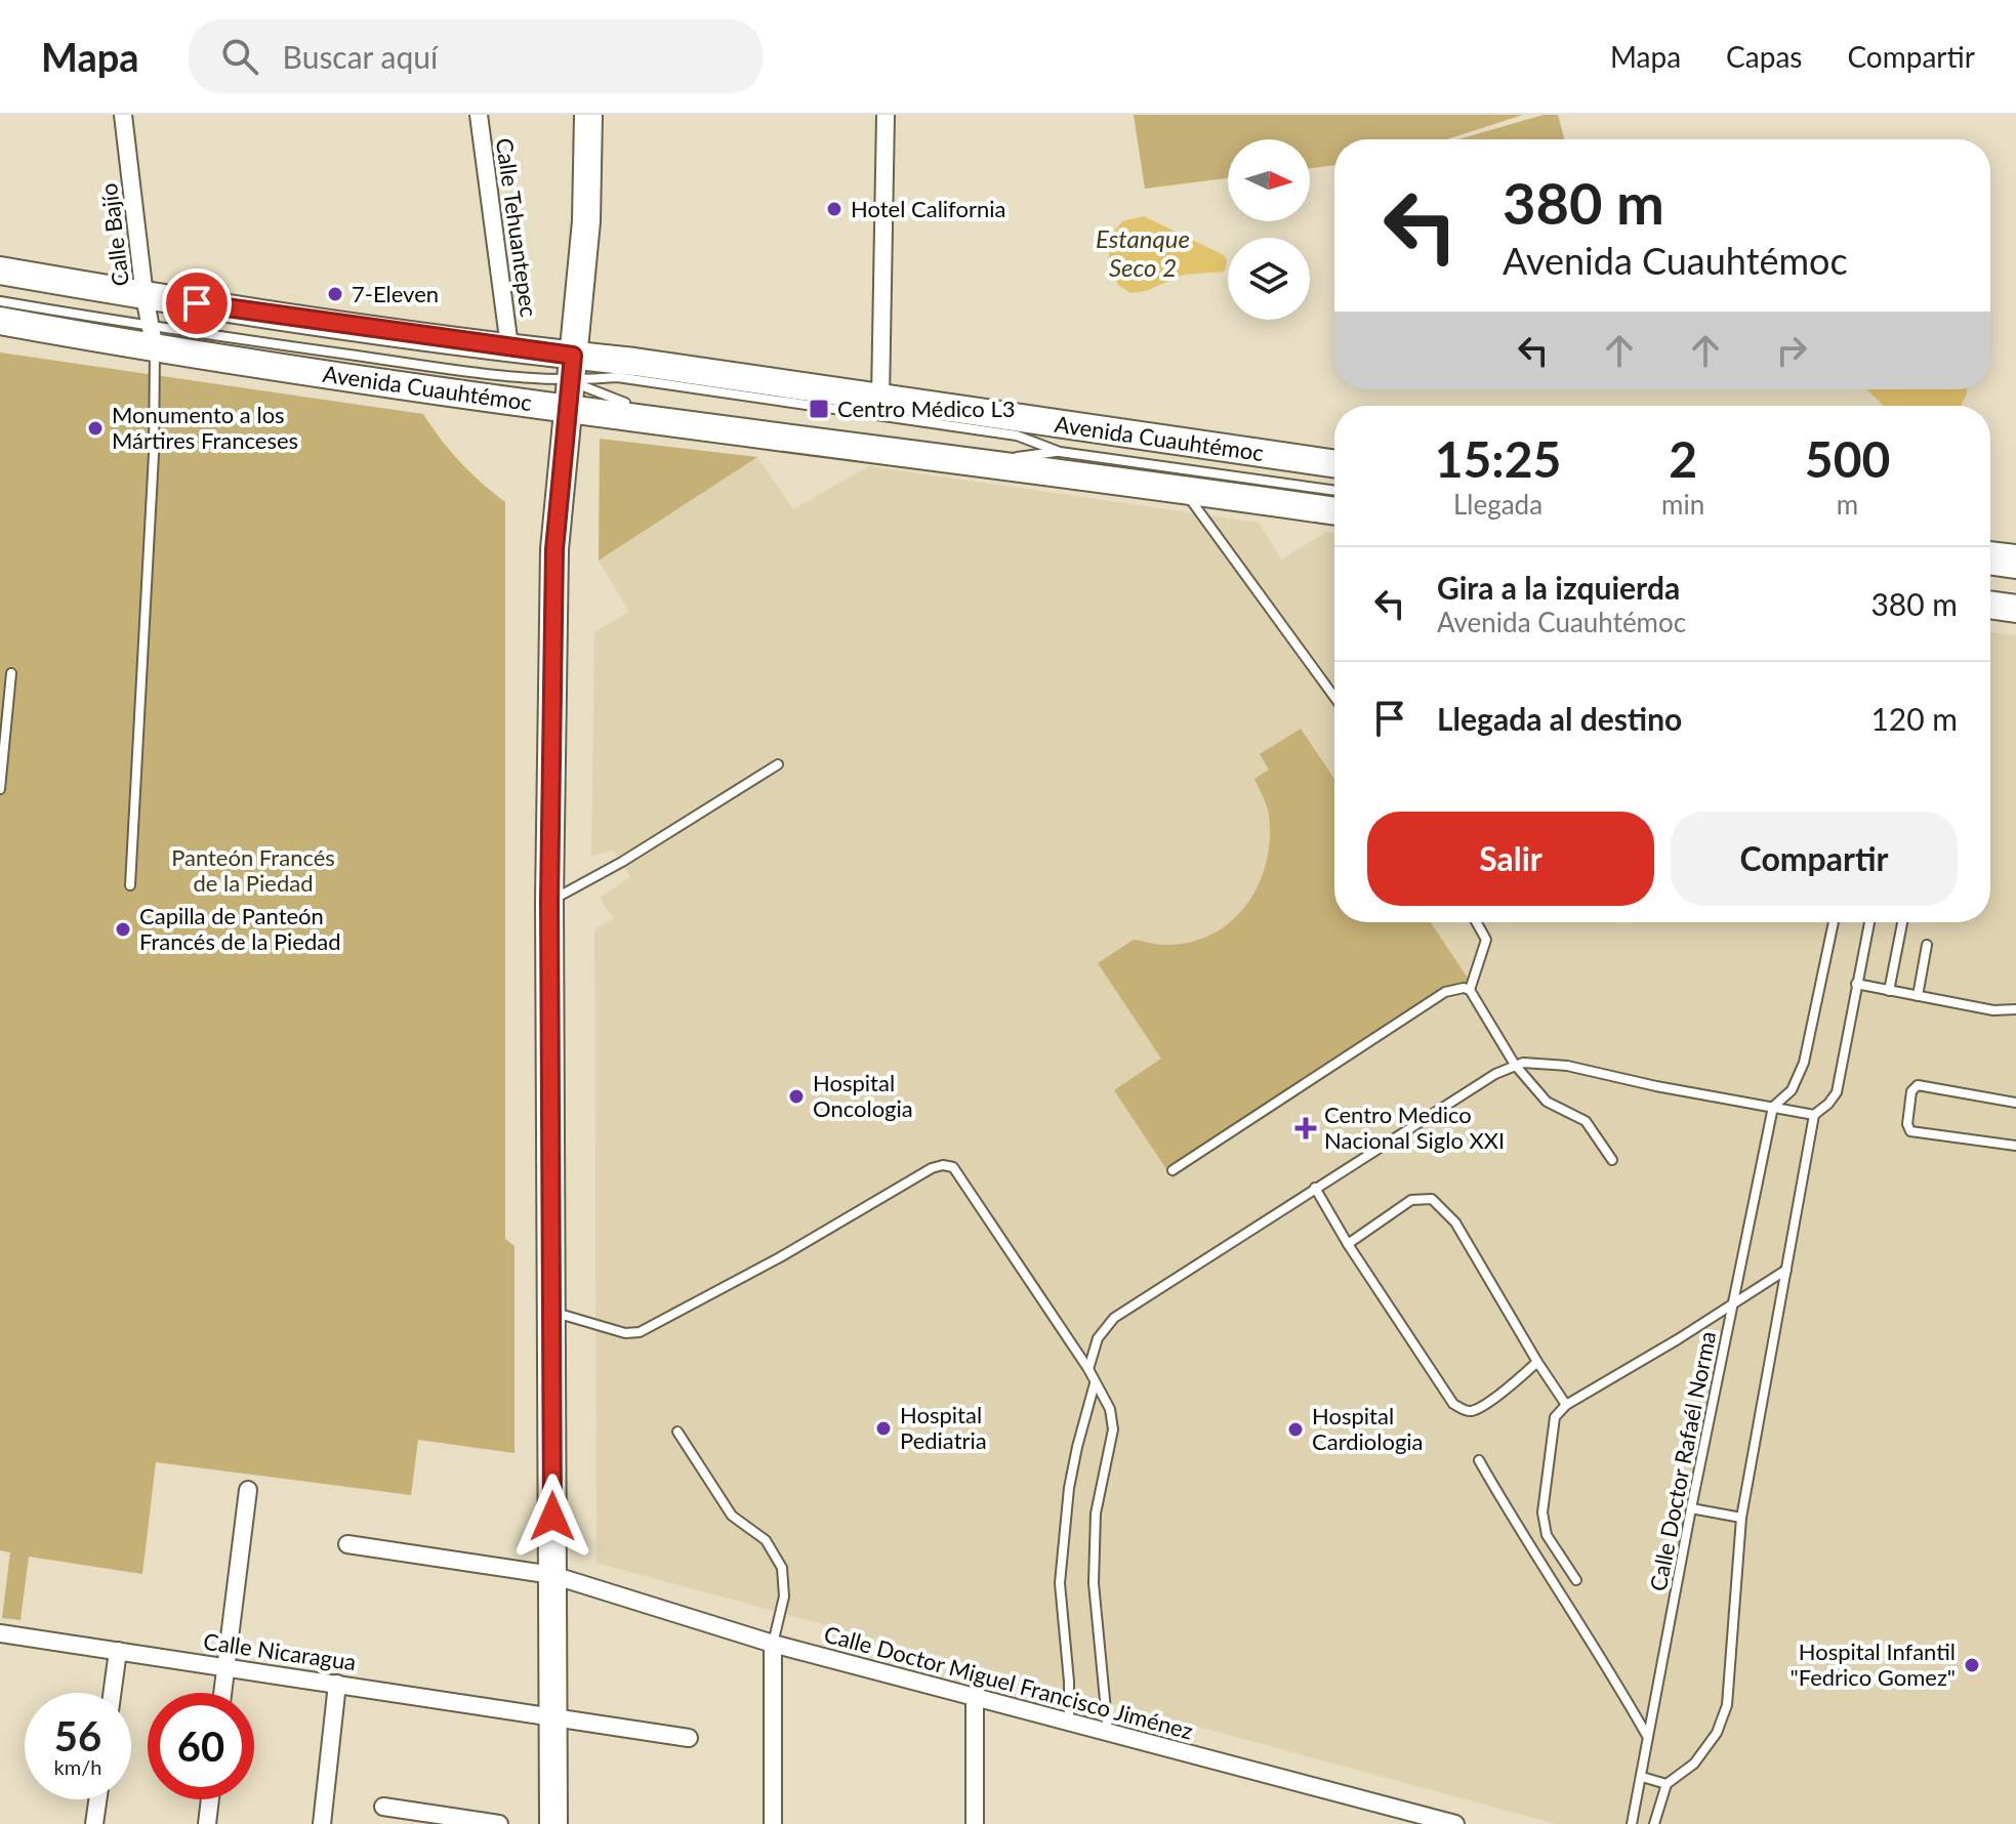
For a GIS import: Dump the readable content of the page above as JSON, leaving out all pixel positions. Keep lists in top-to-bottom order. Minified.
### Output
{"streets":{"main road":["Avenida Cuauhtémoc"],"street":["Calle Tehuantepec","Calle Bajío","Calle Nicaragua","Calle Doctor Miguel Francisco Jiménez"],"lane":["Calle Doctor Rafaél Norma"]},"crossings":[["Calle Tehuantepec","Avenida Cuauhtémoc"],["Calle Bajío","Avenida Cuauhtémoc"]],"water":["Estanque Seco 2"],"parks":["Panteón Francés de la Piedad"],"places":{"other":["Hotel California","7-Eleven","Monumento a los Mártires Franceses","Capilla de Panteón Francés de la Piedad","Hospital Oncologia","Hospital Pediatria","Hospital Cardiologia","Hospital Infantil \"Fedrico Gomez\""],"transit":["Centro Médico L3"],"health":["Centro Medico Nacional Siglo XXI"]},"north":"right","page":{"header":"Mapa","search":"Buscar aquí","nav":["Mapa","Capas","Compartir"],"turn":["380 m","Avenida Cuauhtémoc"],"eta":["15:25","Llegada","2","min","500","m"],"list":[{"name":"Gira a la izquierda","note":"Avenida Cuauhtémoc","value":"380 m"},{"name":"Llegada al destino","value":"120 m"}],"buttons":["Salir","Compartir"],"speed":"56 km/h","limit":"60"}}
